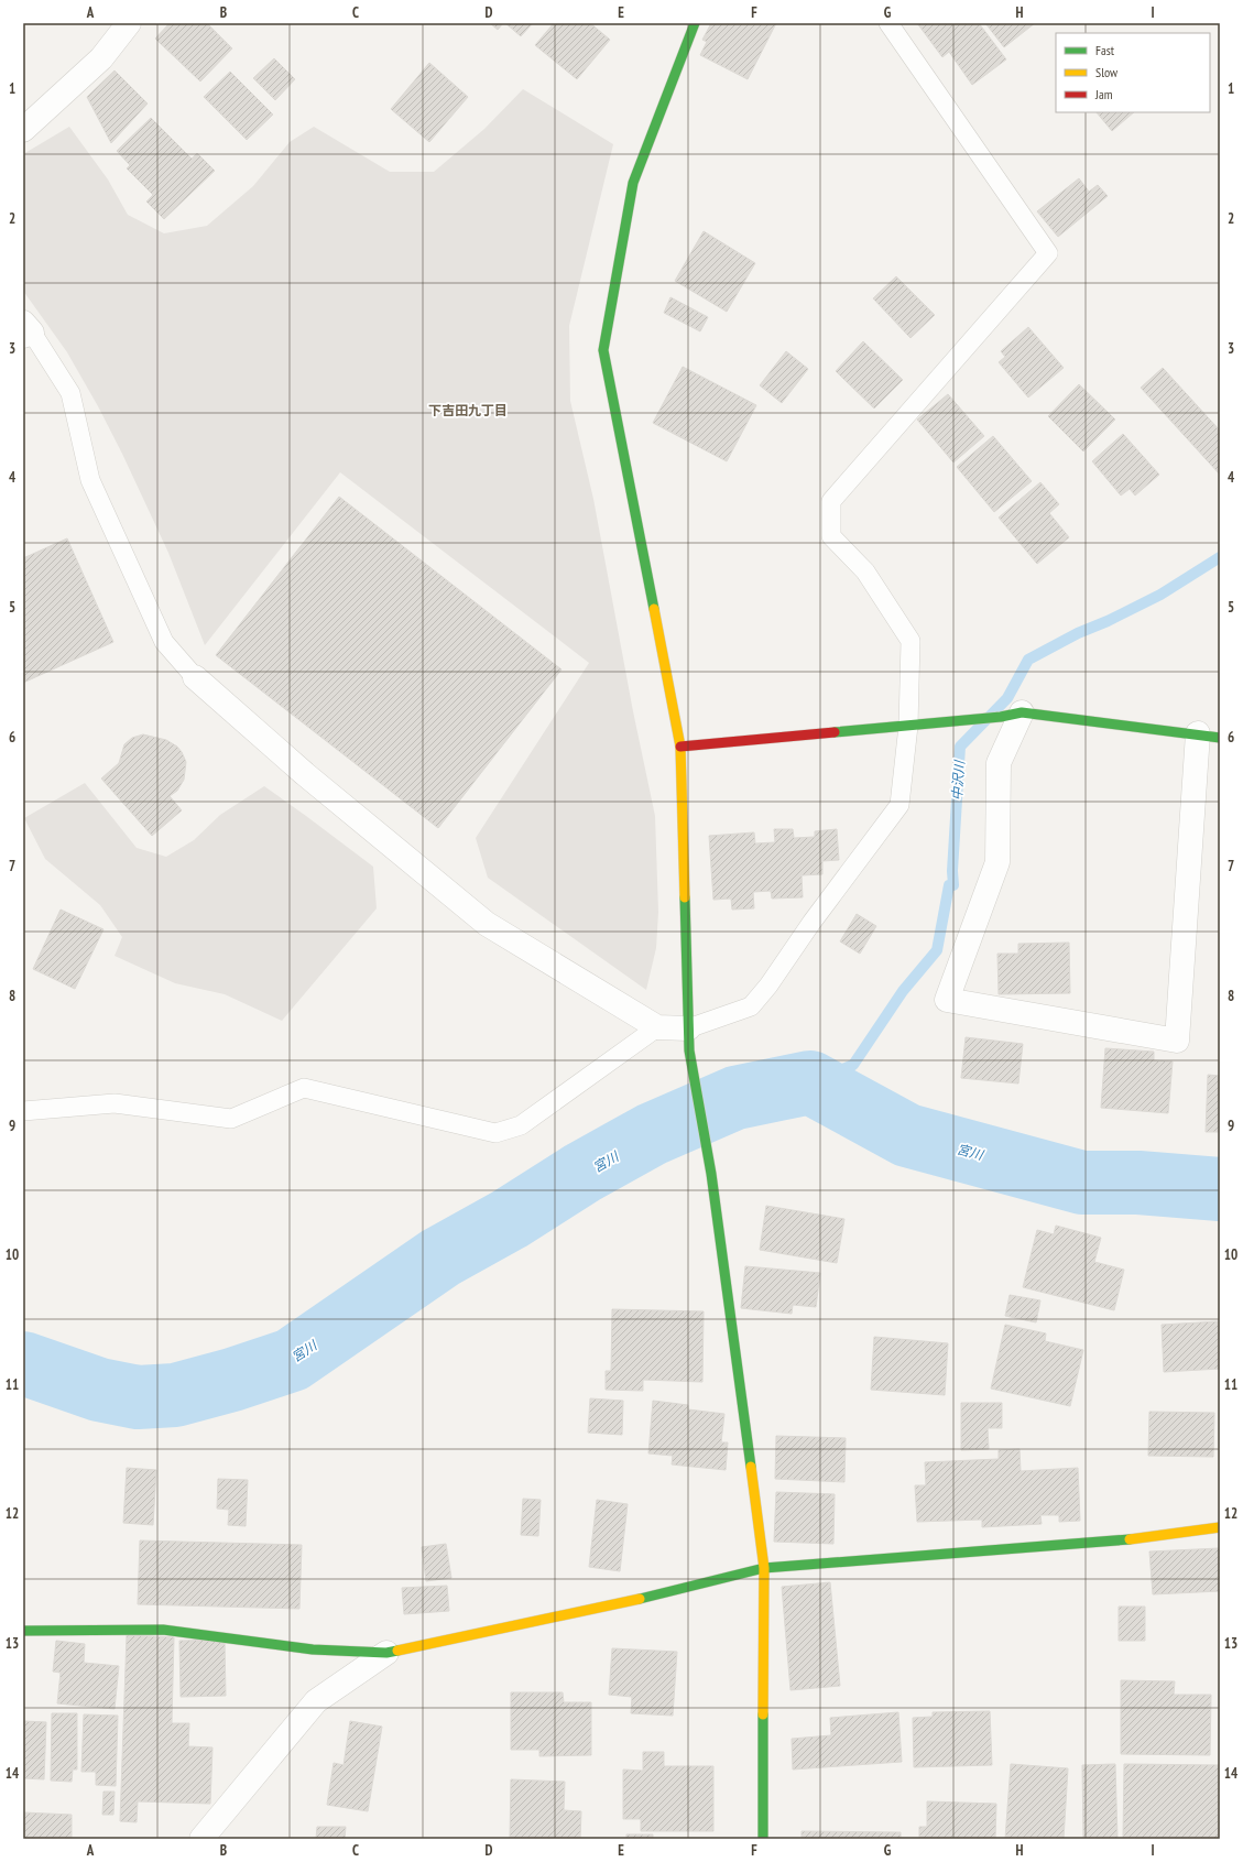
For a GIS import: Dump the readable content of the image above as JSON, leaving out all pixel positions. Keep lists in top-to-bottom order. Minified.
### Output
{"districts":["下吉田九丁目"],"water":["中沢川","宮川"],"legend":["Fast","Slow","Jam"],"grid":{"columns":["A","B","C","D","E","F","G","H","I"],"rows":["1","2","3","4","5","6","7","8","9","10","11","12","13","14"]}}
